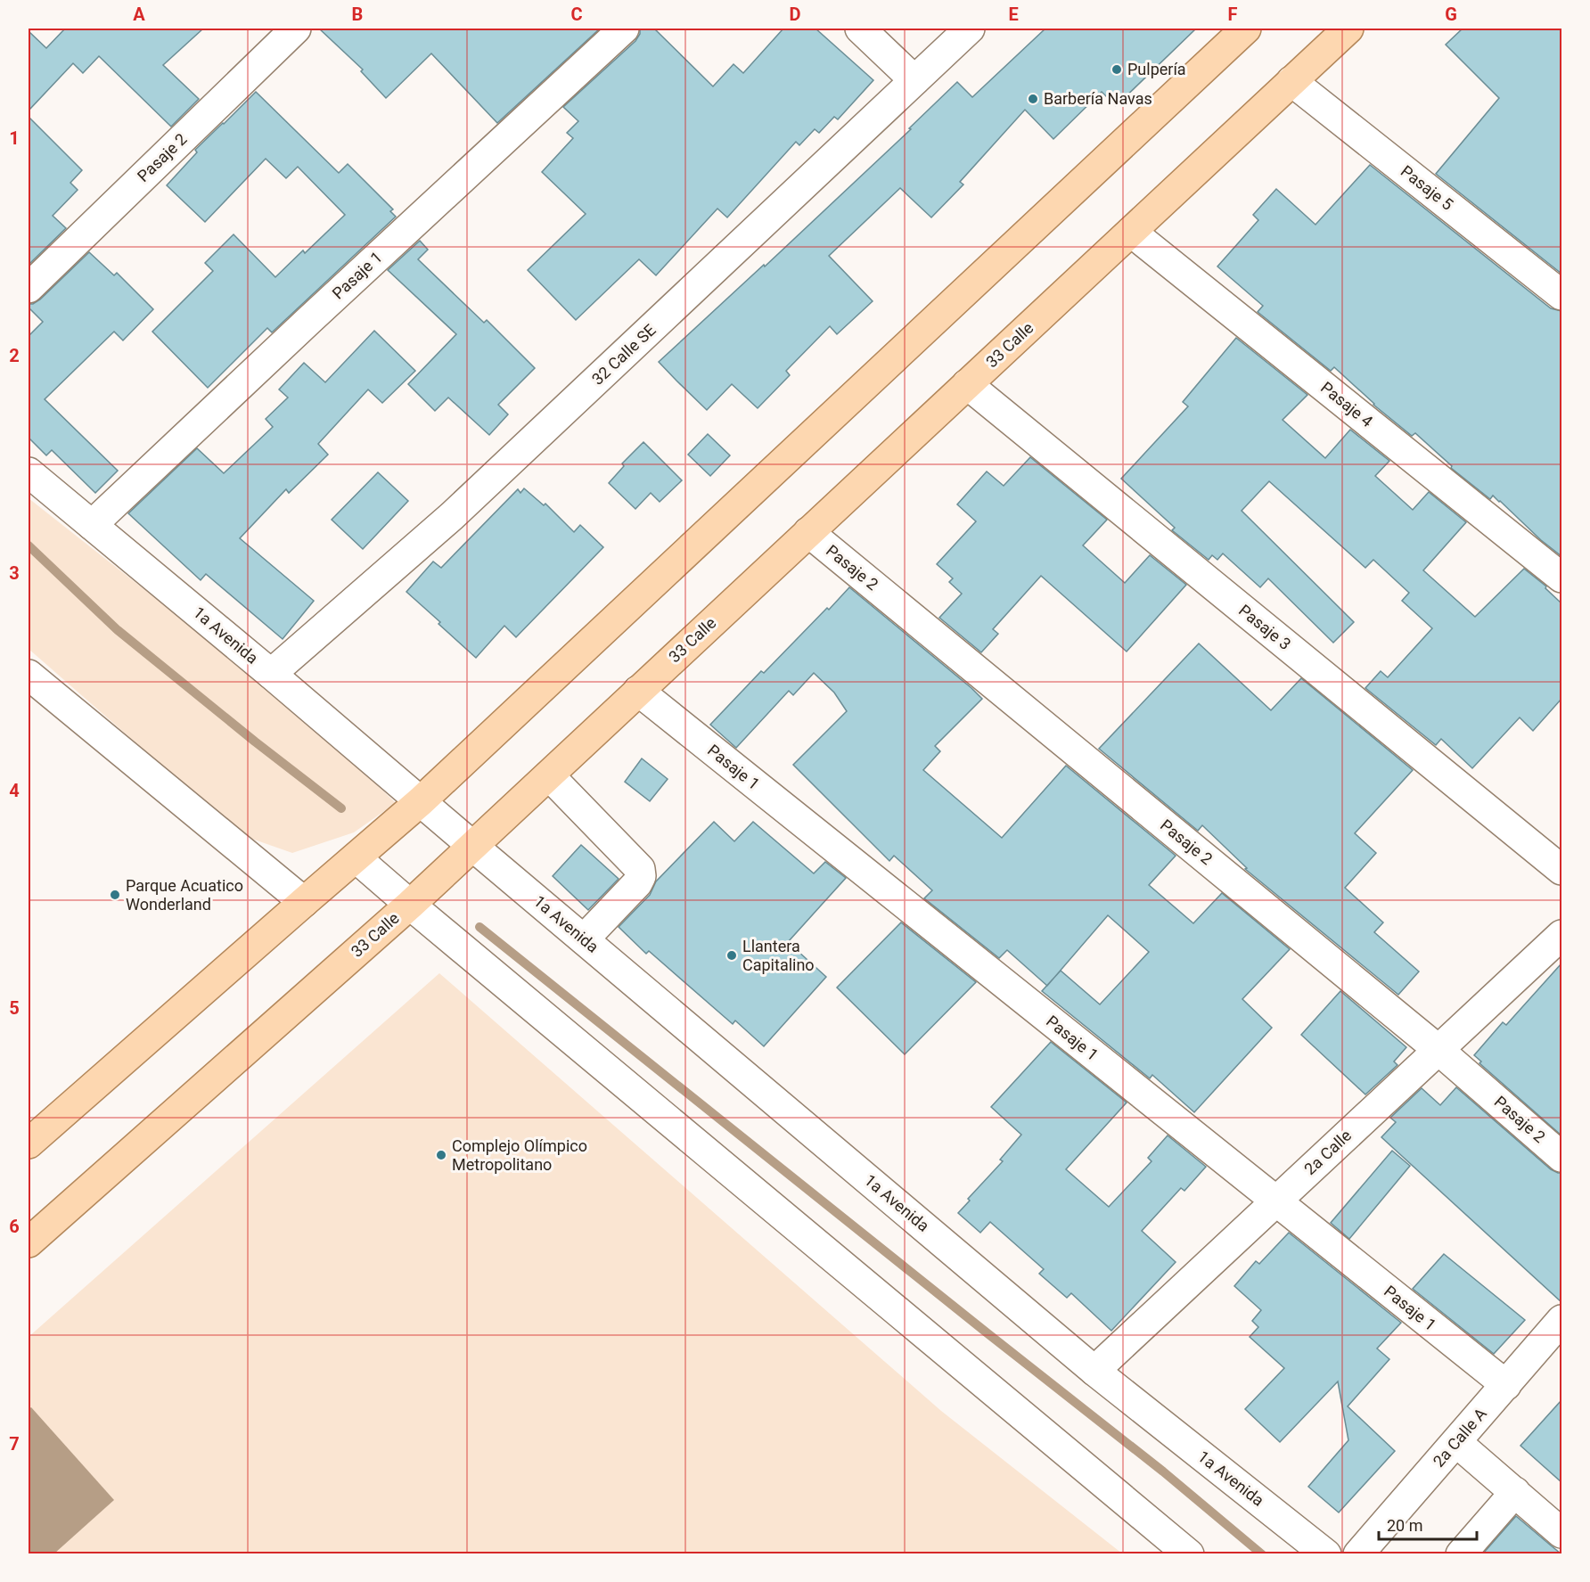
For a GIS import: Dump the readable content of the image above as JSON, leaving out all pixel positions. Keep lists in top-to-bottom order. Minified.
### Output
{"streets":{"main road":["33 Calle"],"street":["Pasaje 2","Pasaje 5","Pasaje 1","32 Calle SE","Pasaje 4","Pasaje 3","1a Avenida","2a Calle","2a Calle A"]},"crossings":[["Pasaje 2","33 Calle"],["Pasaje 2","2a Calle"],["Pasaje 5","33 Calle"],["Pasaje 1","33 Calle"],["Pasaje 1","1a Avenida"],["Pasaje 1","2a Calle"],["Pasaje 1","2a Calle A"],["33 Calle","Pasaje 4"],["33 Calle","Pasaje 3"],["33 Calle","1a Avenida"],["32 Calle SE","1a Avenida"],["1a Avenida","2a Calle"]],"places":["Pulpería","Barbería Navas","Parque Acuatico Wonderland","Llantera Capitalino","Complejo Olímpico Metropolitano"],"scale_bar":"20 m","grid":{"columns":["A","B","C","D","E","F","G"],"rows":["1","2","3","4","5","6","7"]}}
